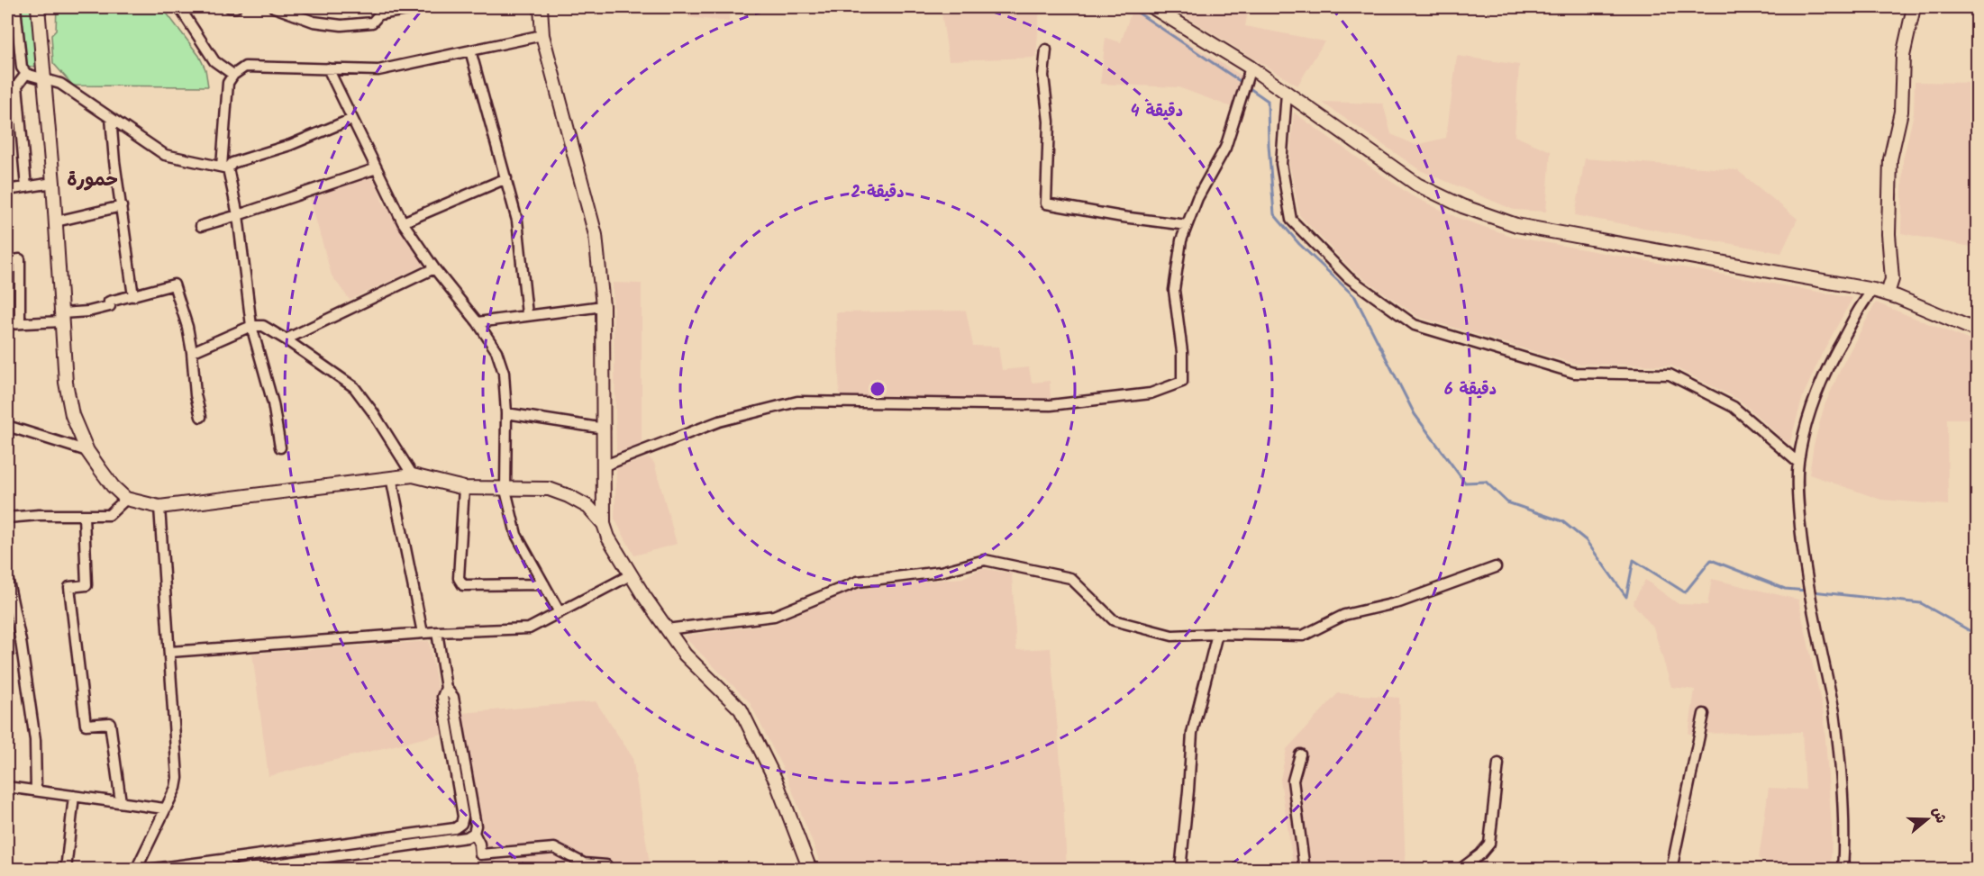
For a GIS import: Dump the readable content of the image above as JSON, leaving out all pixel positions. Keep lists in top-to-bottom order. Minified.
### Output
{"districts":["حمورة"],"north":"right","rings":["4 دقيقة","2 دقيقة","6 دقيقة"]}
